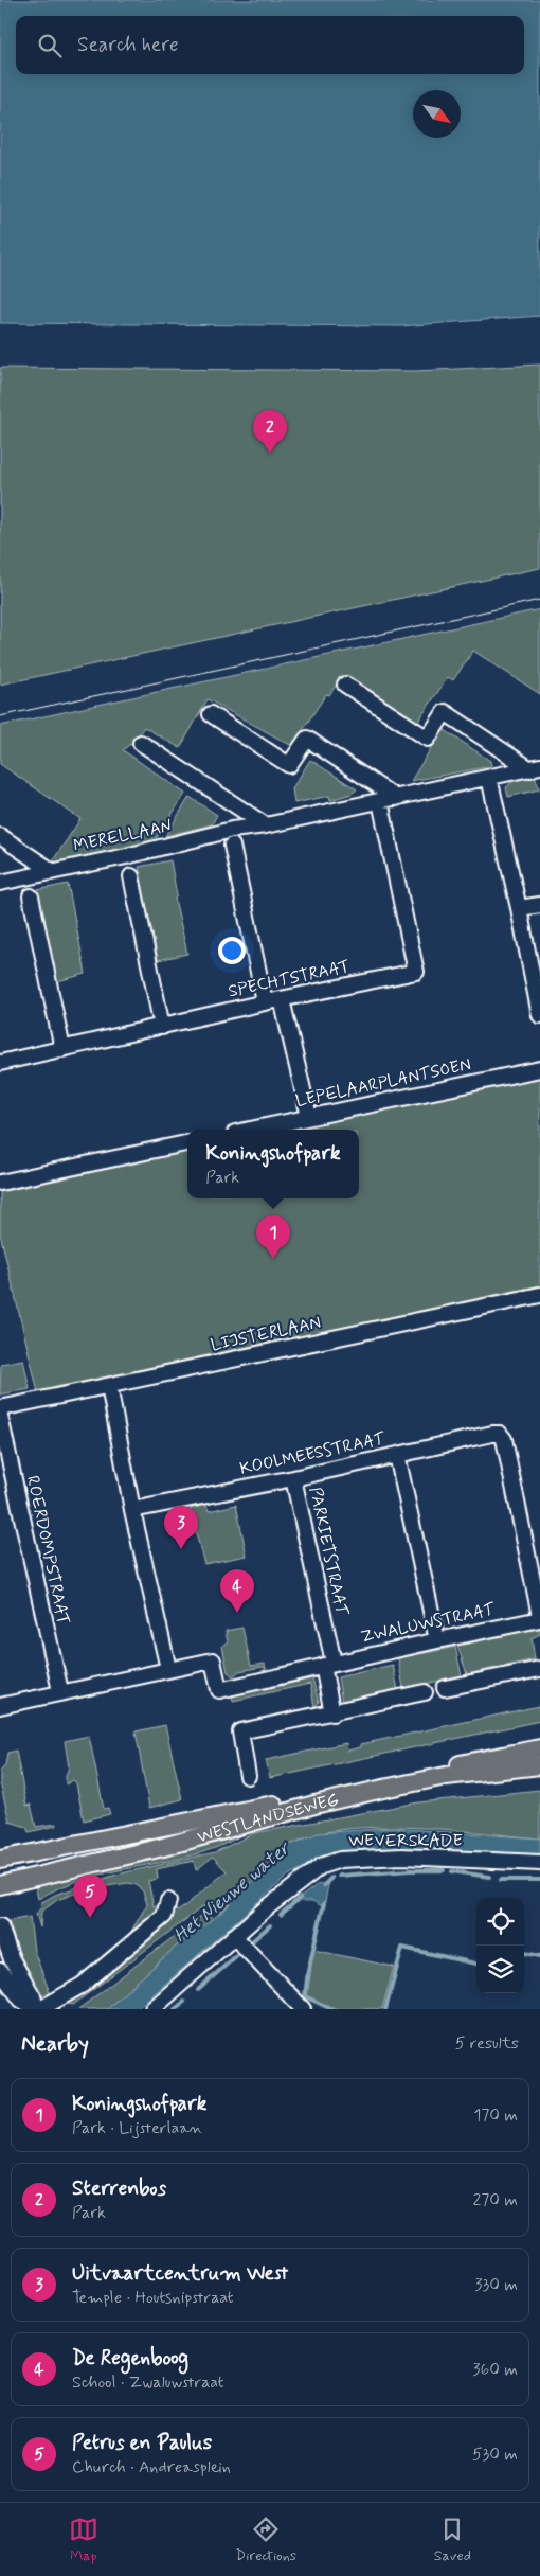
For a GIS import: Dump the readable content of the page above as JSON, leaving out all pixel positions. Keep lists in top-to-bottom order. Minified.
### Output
{"streets":{"main road":["WESTLANDSEWEG"],"street":["MERELLAAN","SPECHTSTRAAT","LEPELAARPLANTSOEN","LIJSTERLAAN","KOOLMEESSTRAAT","ROERDOMPSTRAAT","PARKIETSTRAAT","ZWALUWSTRAAT","WEVERSKADE"]},"crossings":[["MERELLAAN","SPECHTSTRAAT"],["KOOLMEESSTRAAT","PARKIETSTRAAT"],["KOOLMEESSTRAAT","ZWALUWSTRAAT"],["PARKIETSTRAAT","ZWALUWSTRAAT"]],"water":["Het Nieuwe water"],"north":"bottom right","page":{"search":"Search here","pins":["2","1","3","4","5"],"popup":["Koningshofpark","Park"],"heading":["Nearby","5 results"],"list":[{"mark":"1","name":"Koningshofpark","note":"Park · Lijsterlaan","value":"170 m"},{"mark":"2","name":"Sterrenbos","note":"Park","value":"270 m"},{"mark":"3","name":"Uitvaartcentrum West","note":"Temple · Houtsnipstraat","value":"330 m"},{"mark":"4","name":"De Regenboog","note":"School · Zwaluwstraat","value":"360 m"},{"mark":"5","name":"Petrus en Paulus","note":"Church · Andreasplein","value":"530 m"}],"nav":["Map","Directions","Saved"]}}
